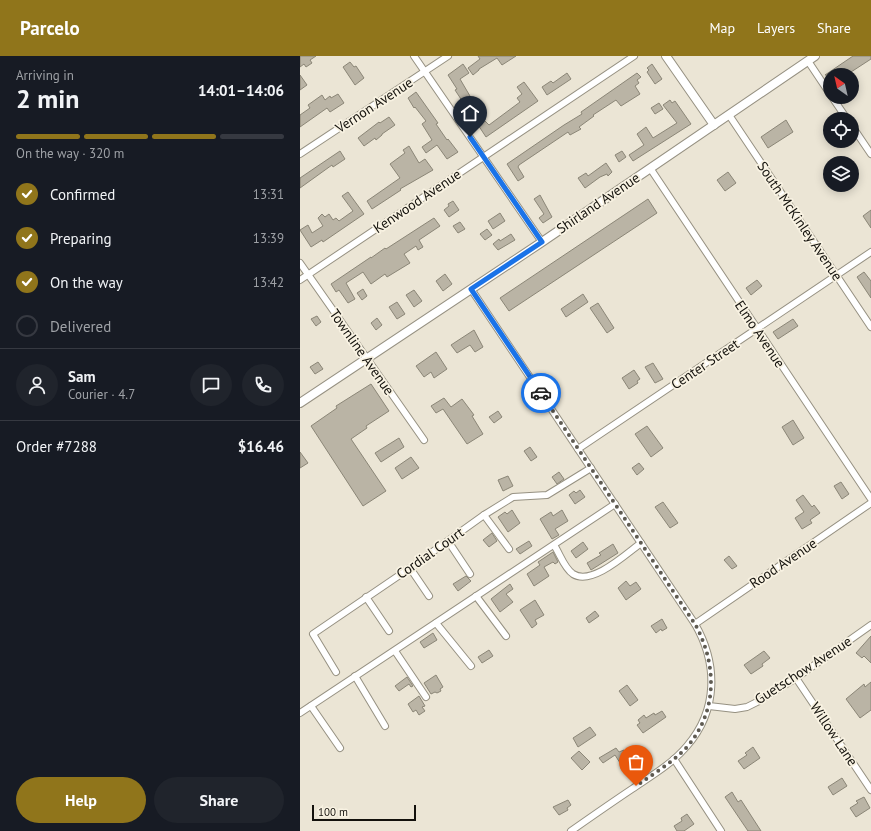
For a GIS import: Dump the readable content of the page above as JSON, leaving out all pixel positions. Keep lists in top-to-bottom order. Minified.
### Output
{"streets":{"street":["Vernon Avenue","Kenwood Avenue","Shirland Avenue","South McKinley Avenue","Elmo Avenue","Townline Avenue","Center Street","Cordial Court","Rood Avenue","Guetschow Avenue","Willow Lane"]},"crossings":[["Kenwood Avenue","Townline Avenue"],["Shirland Avenue","South McKinley Avenue"],["Shirland Avenue","Elmo Avenue"],["Shirland Avenue","Townline Avenue"],["South McKinley Avenue","Center Street"],["Elmo Avenue","Center Street"],["Guetschow Avenue","Willow Lane"]],"scale_bar":"100 m","north":"top left","page":{"header":"Parcelo","nav":["Map","Layers","Share"],"heading":["2 min","Arriving in","14:01–14:06"],"panel":["Sam","Courier · 4.7","Order #7288","$16.46"],"bar":"On the way · 320 m","list":[["Confirmed","13:31"],["Preparing","13:39"],["On the way","13:42"],"Delivered"],"buttons":["Help","Share"],"scale":"100 m"}}
